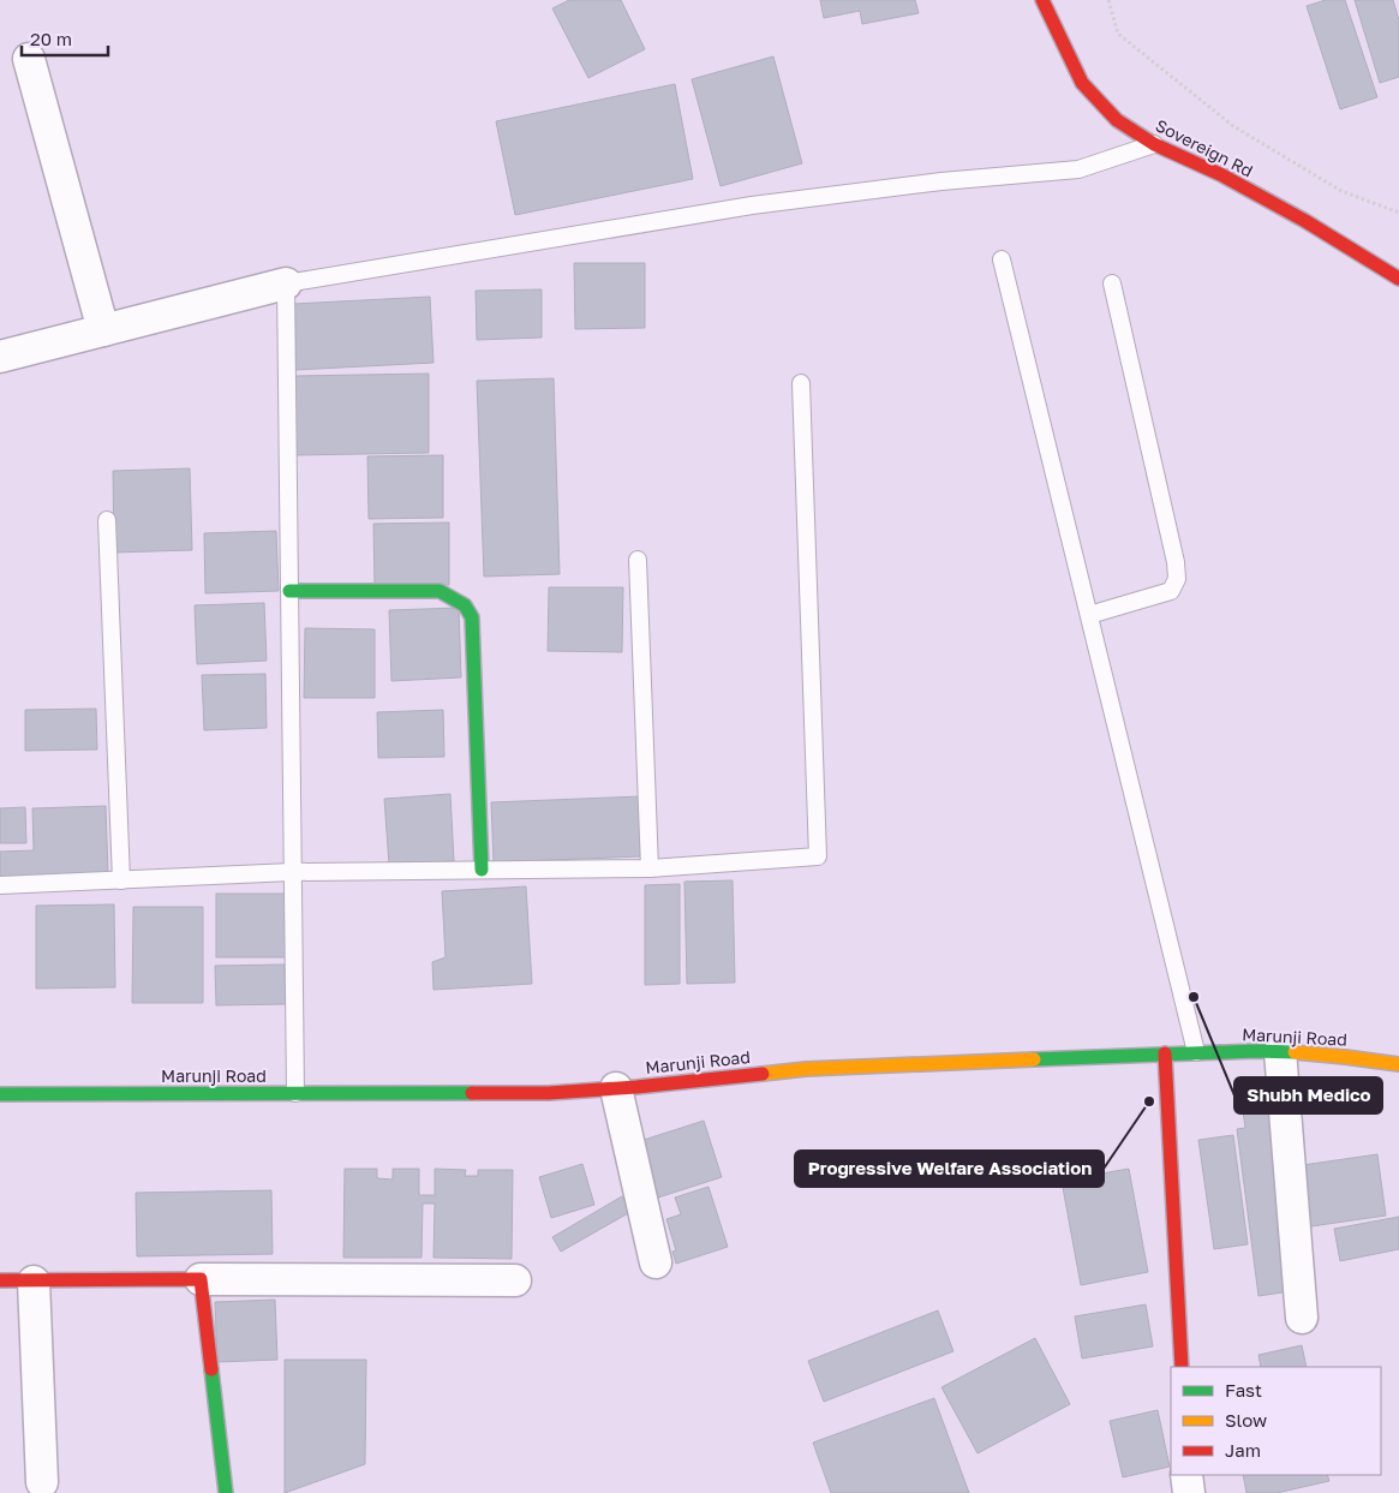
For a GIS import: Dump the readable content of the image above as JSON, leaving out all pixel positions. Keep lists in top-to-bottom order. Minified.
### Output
{"streets":{"street":["Sovereign Rd","Marunji Road"]},"places":["Shubh Medico","Progressive Welfare Association"],"legend":["Fast","Slow","Jam"],"scale_bar":"20 m"}
